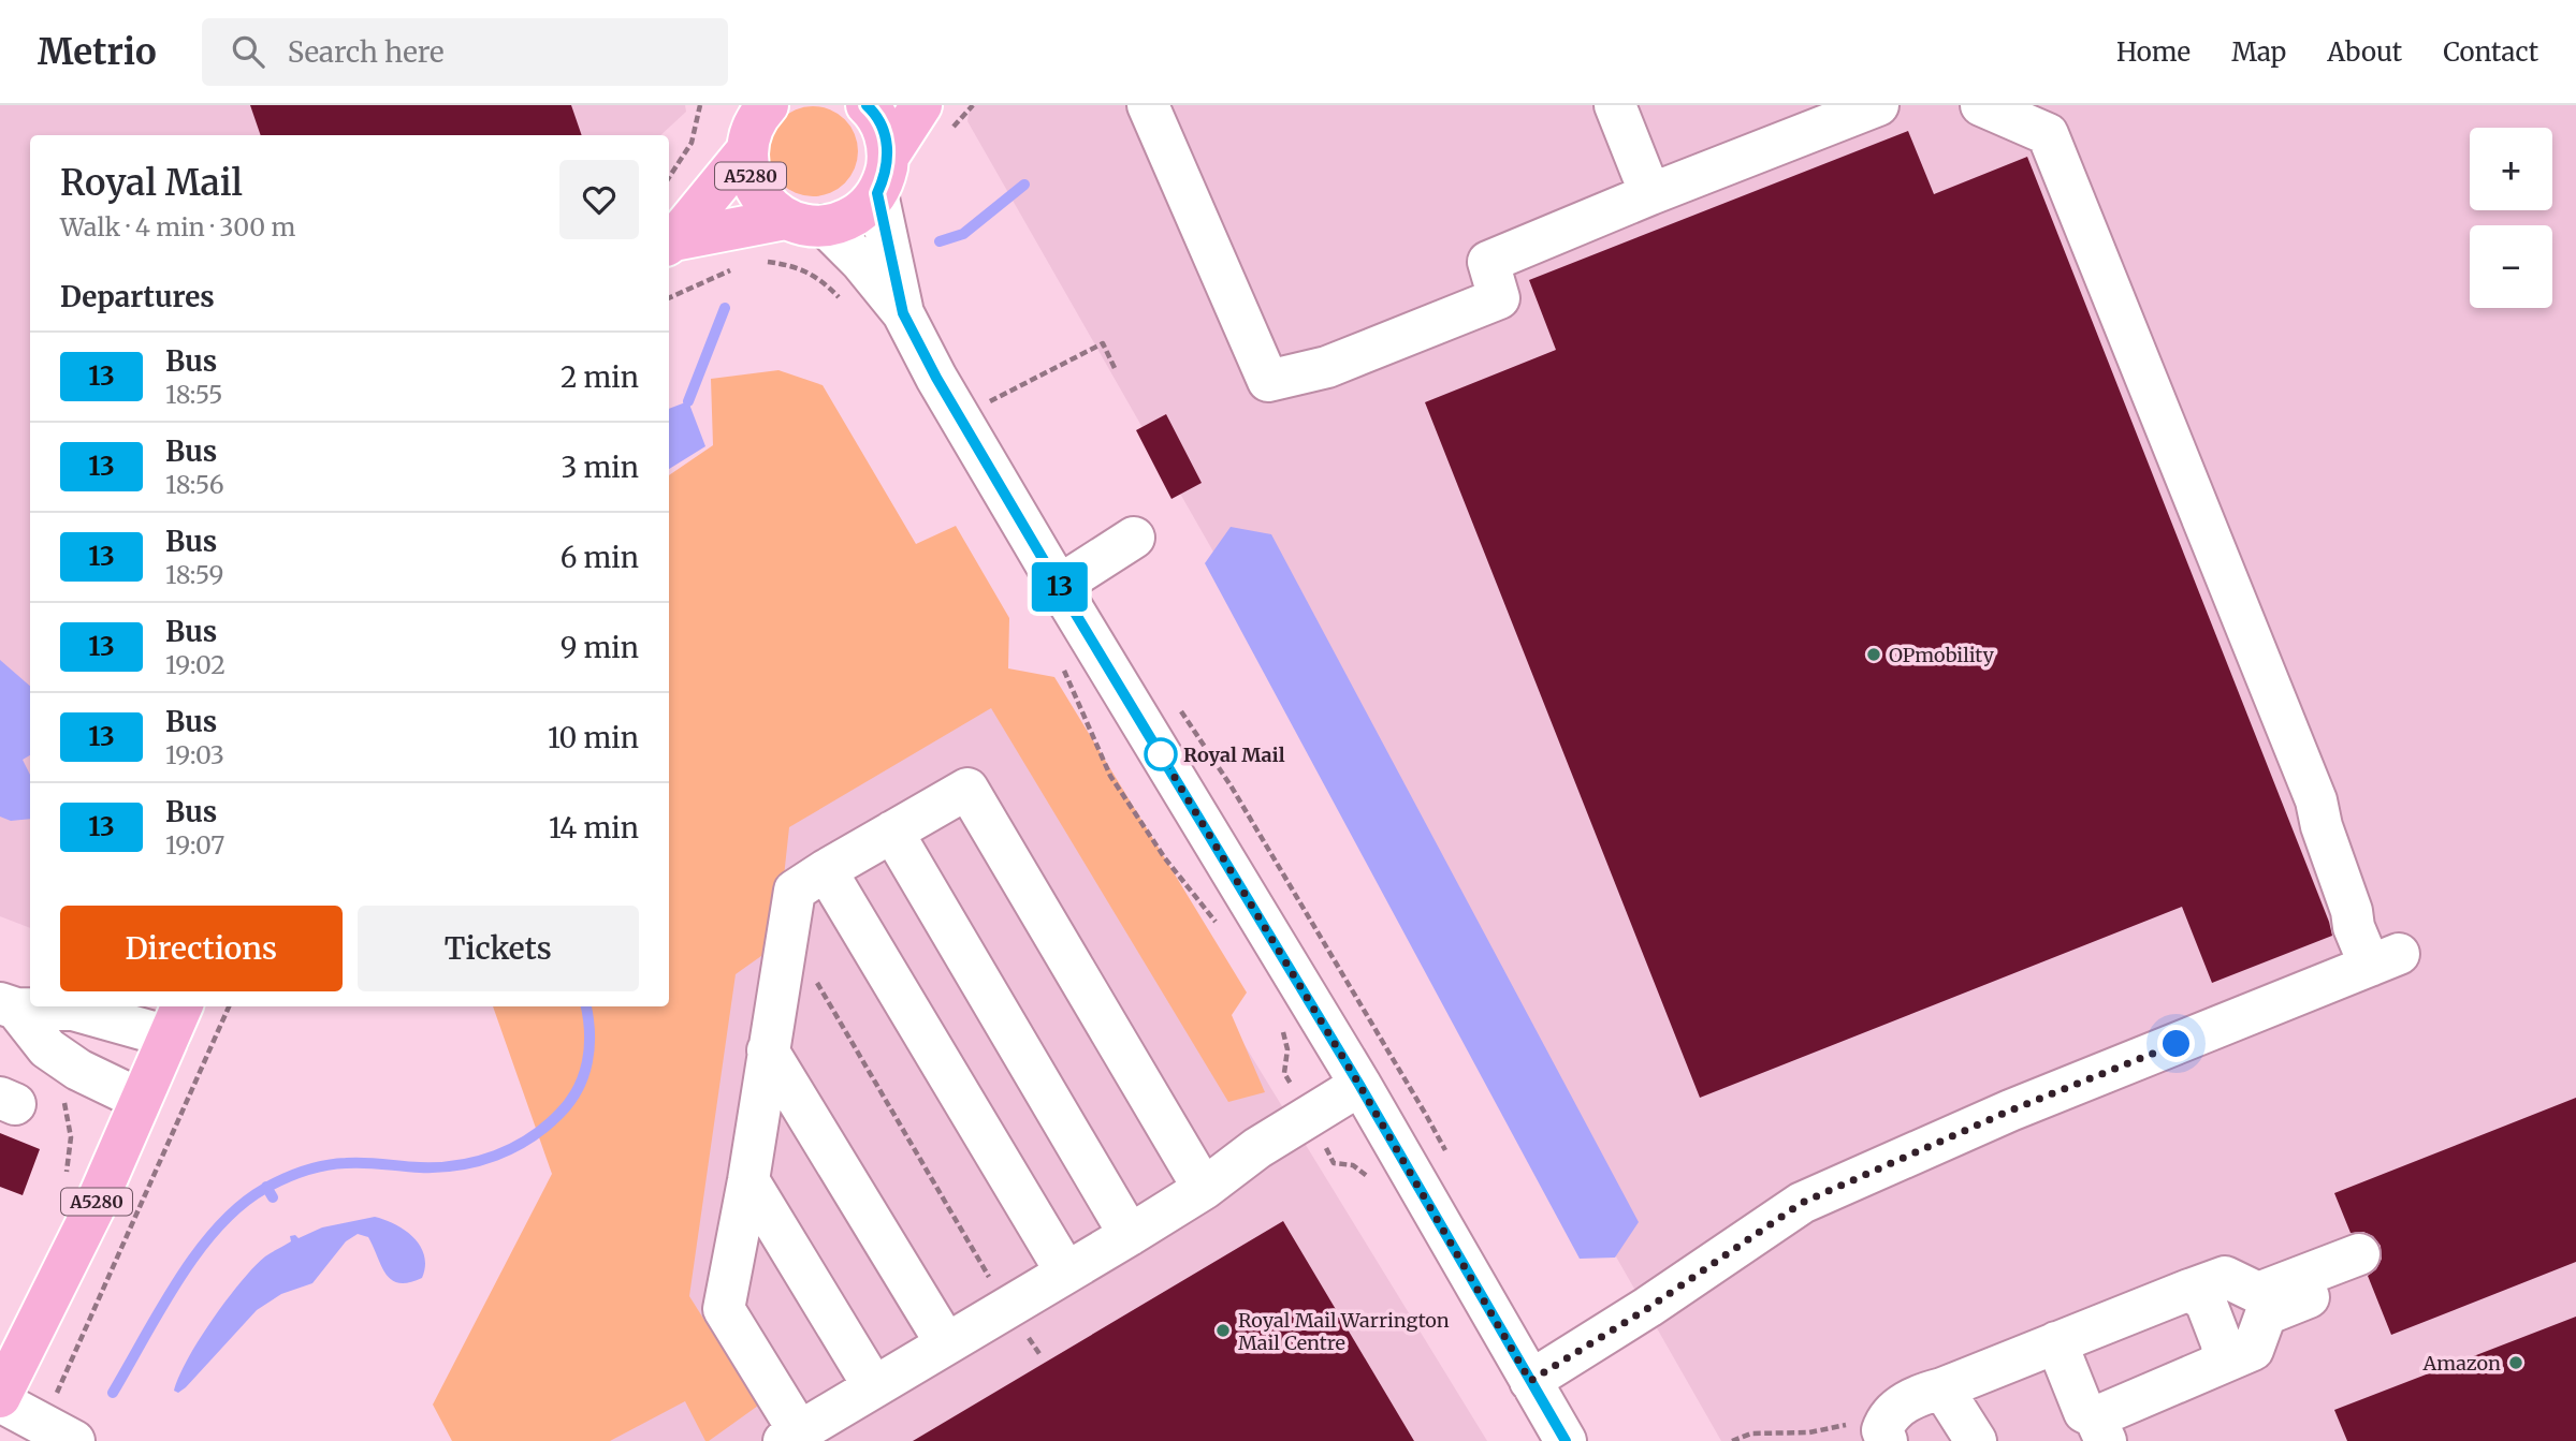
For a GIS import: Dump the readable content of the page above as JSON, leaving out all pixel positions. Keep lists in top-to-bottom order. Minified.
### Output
{"streets":{"main road":["A5280"]},"places":["OPmobility","Royal Mail","Royal Mail Warrington Mail Centre","Amazon"],"lines":["bus line 13"],"page":{"header":"Metrio","search":"Search here","nav":["Home","Map","About","Contact"],"on_map":"13","map_buttons":["+","−"],"heading":[["Royal Mail","Walk · 4 min · 300 m"],"Departures"],"list":[{"mark":"13","name":"Bus","note":"18:55","value":"2 min"},{"mark":"13","name":"Bus","note":"18:56","value":"3 min"},{"mark":"13","name":"Bus","note":"18:59","value":"6 min"},{"mark":"13","name":"Bus","note":"19:02","value":"9 min"},{"mark":"13","name":"Bus","note":"19:03","value":"10 min"},{"mark":"13","name":"Bus","note":"19:07","value":"14 min"}],"buttons":["Directions","Tickets"]}}
